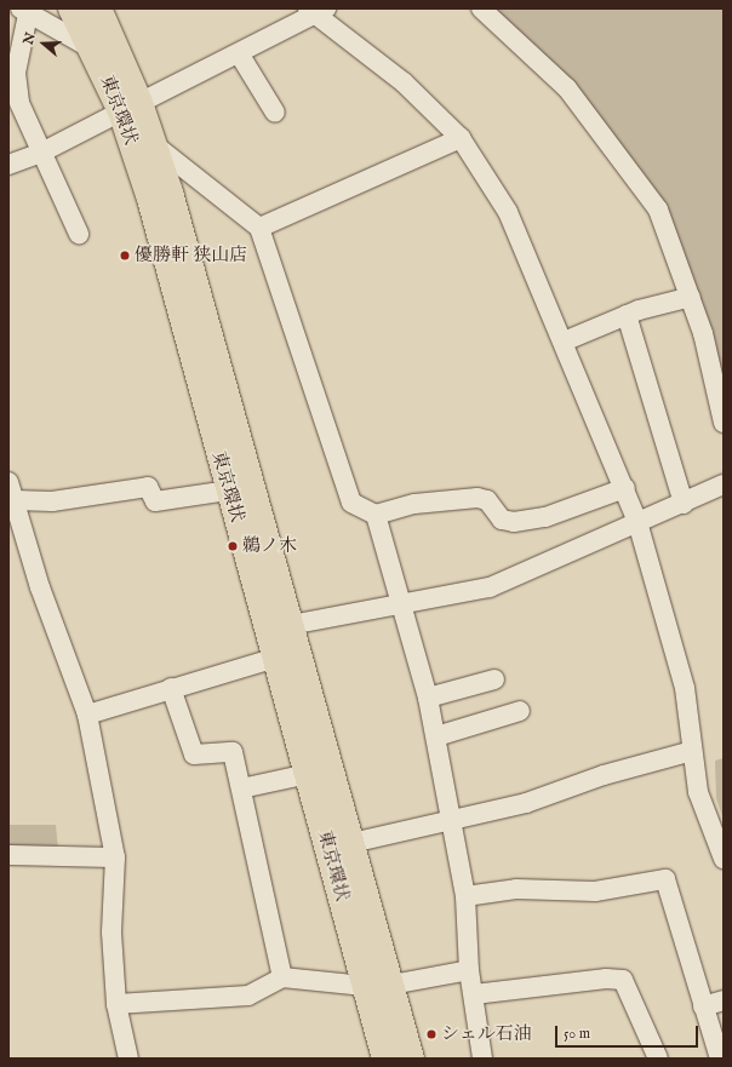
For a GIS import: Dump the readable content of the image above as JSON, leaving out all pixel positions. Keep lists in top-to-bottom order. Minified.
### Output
{"streets":{"highway":["東京環状"]},"places":["優勝軒 狭山店","鵜ノ木","シェル石油"],"scale_bar":"50 m","north":"left"}
